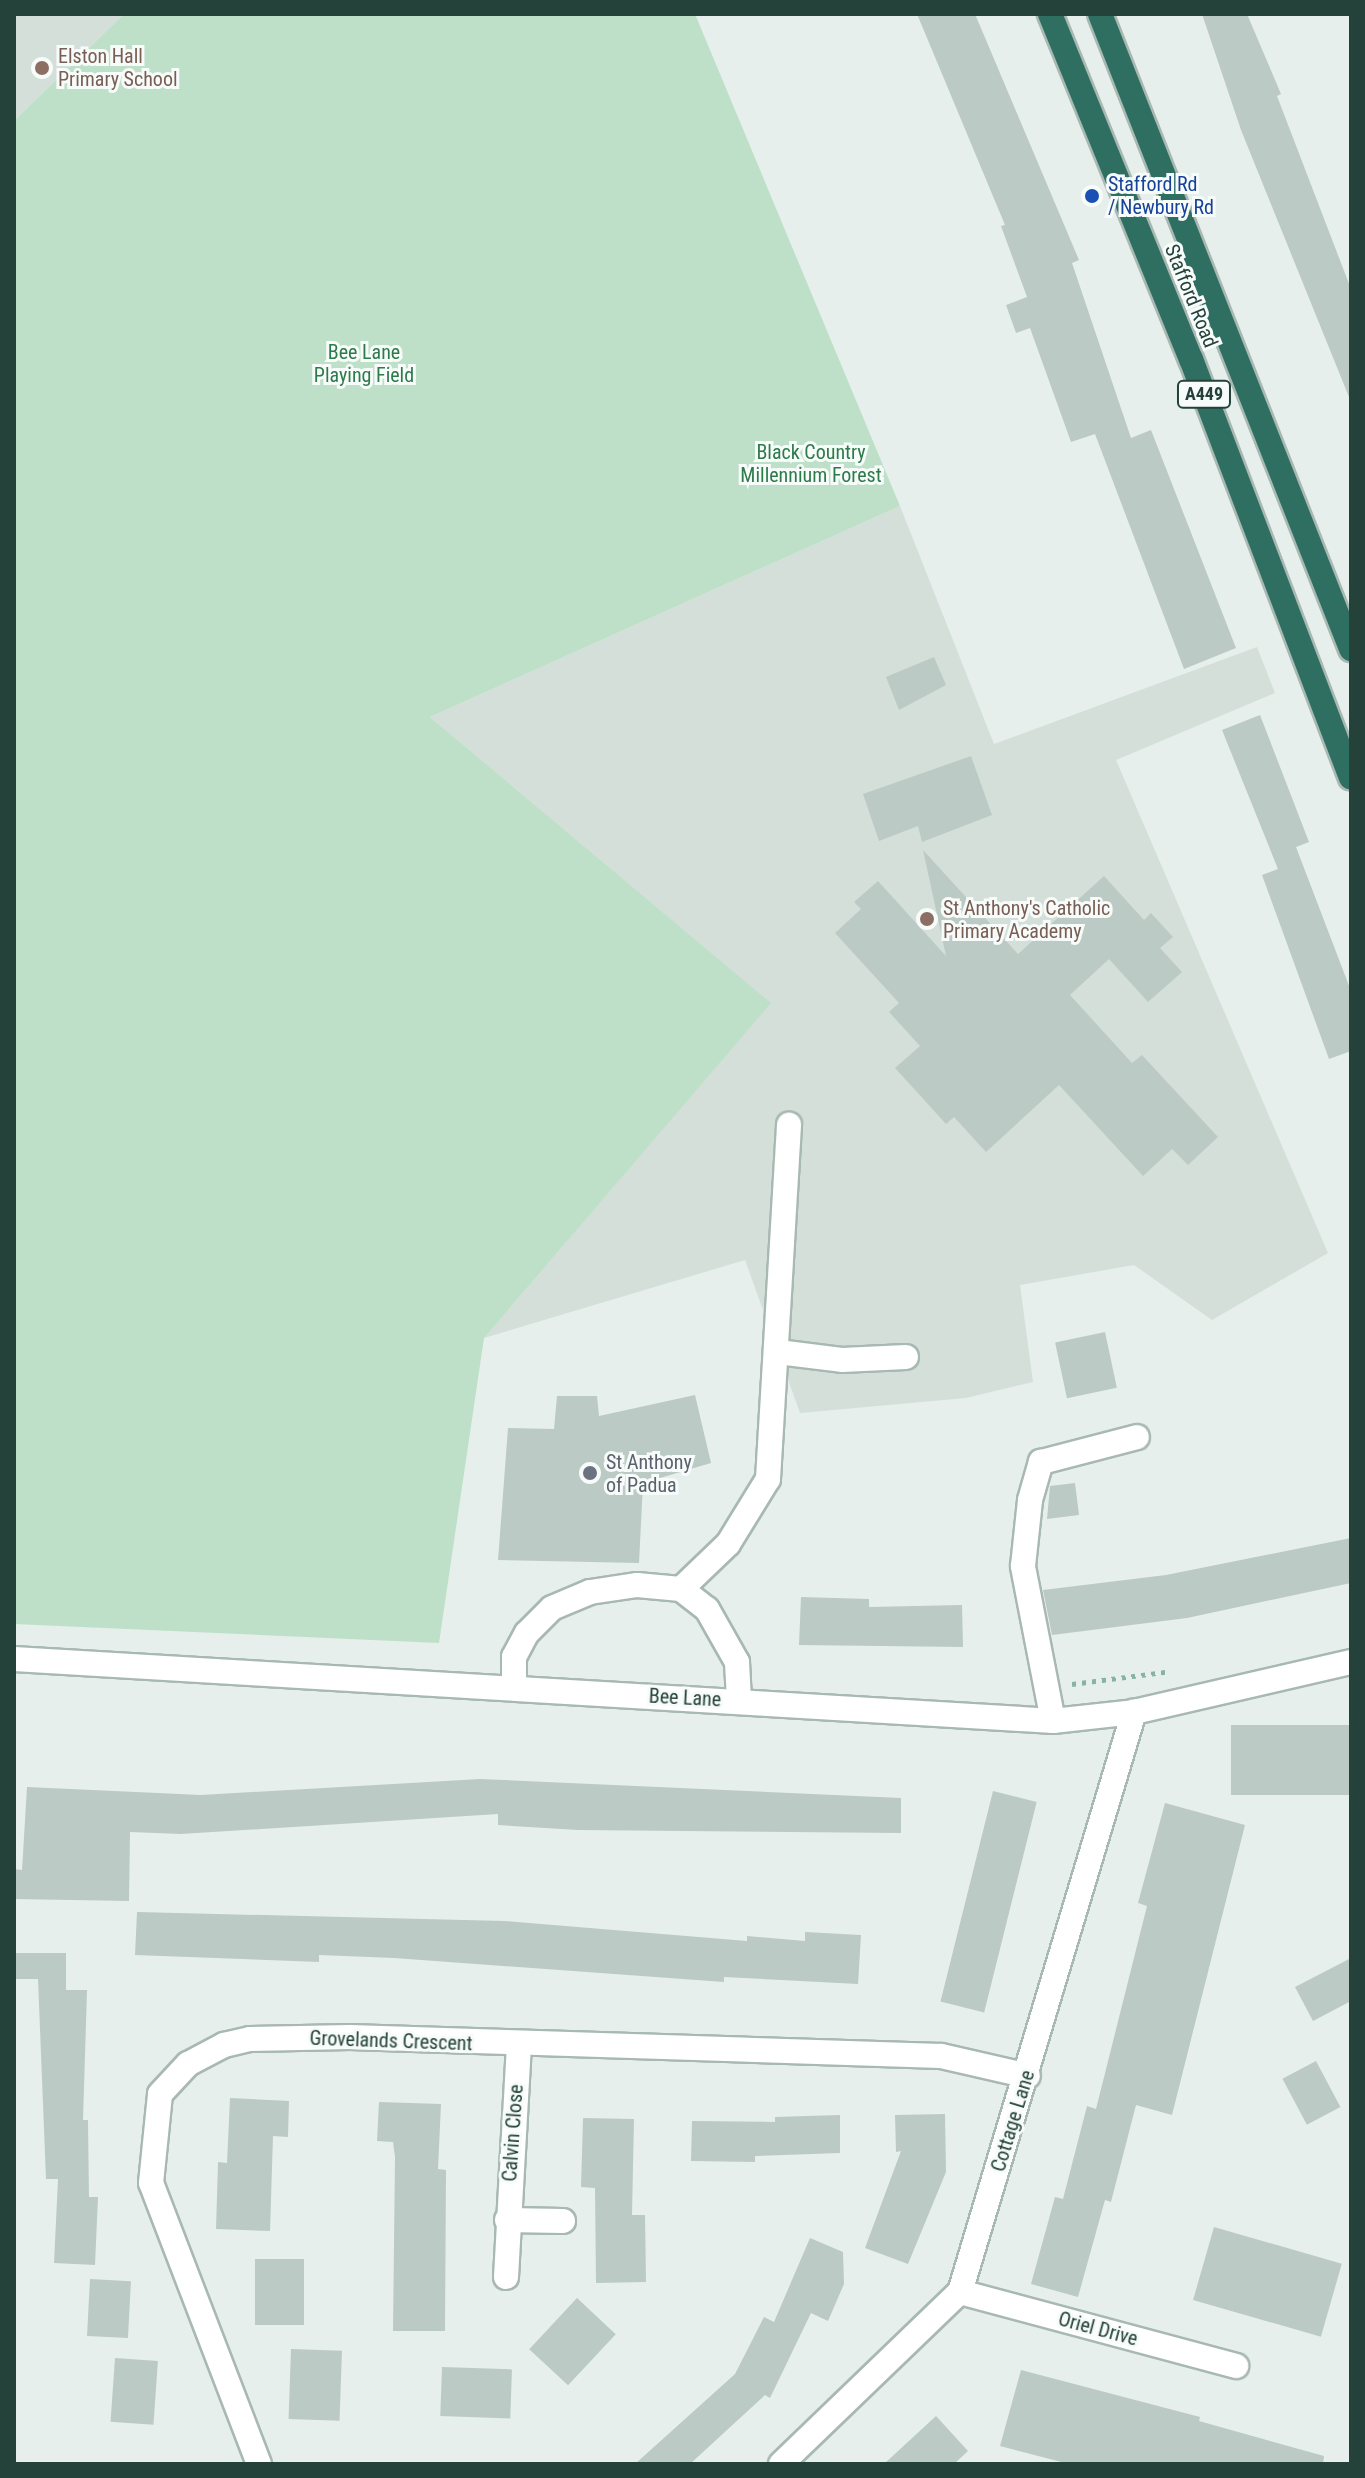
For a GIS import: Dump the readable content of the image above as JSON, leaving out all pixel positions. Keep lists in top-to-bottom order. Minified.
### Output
{"streets":{"highway":["Stafford Road","A449"],"street":["Bee Lane","Grovelands Crescent","Cottage Lane","Calvin Close","Oriel Drive"]},"crossings":[["Bee Lane","Cottage Lane"],["Grovelands Crescent","Cottage Lane"],["Grovelands Crescent","Calvin Close"],["Cottage Lane","Oriel Drive"]],"parks":["Bee Lane Playing Field","Black Country Millennium Forest"],"places":["Elston Hall Primary School","Stafford Rd / Newbury Rd","St Anthony's Catholic Primary Academy","St Anthony of Padua"]}
